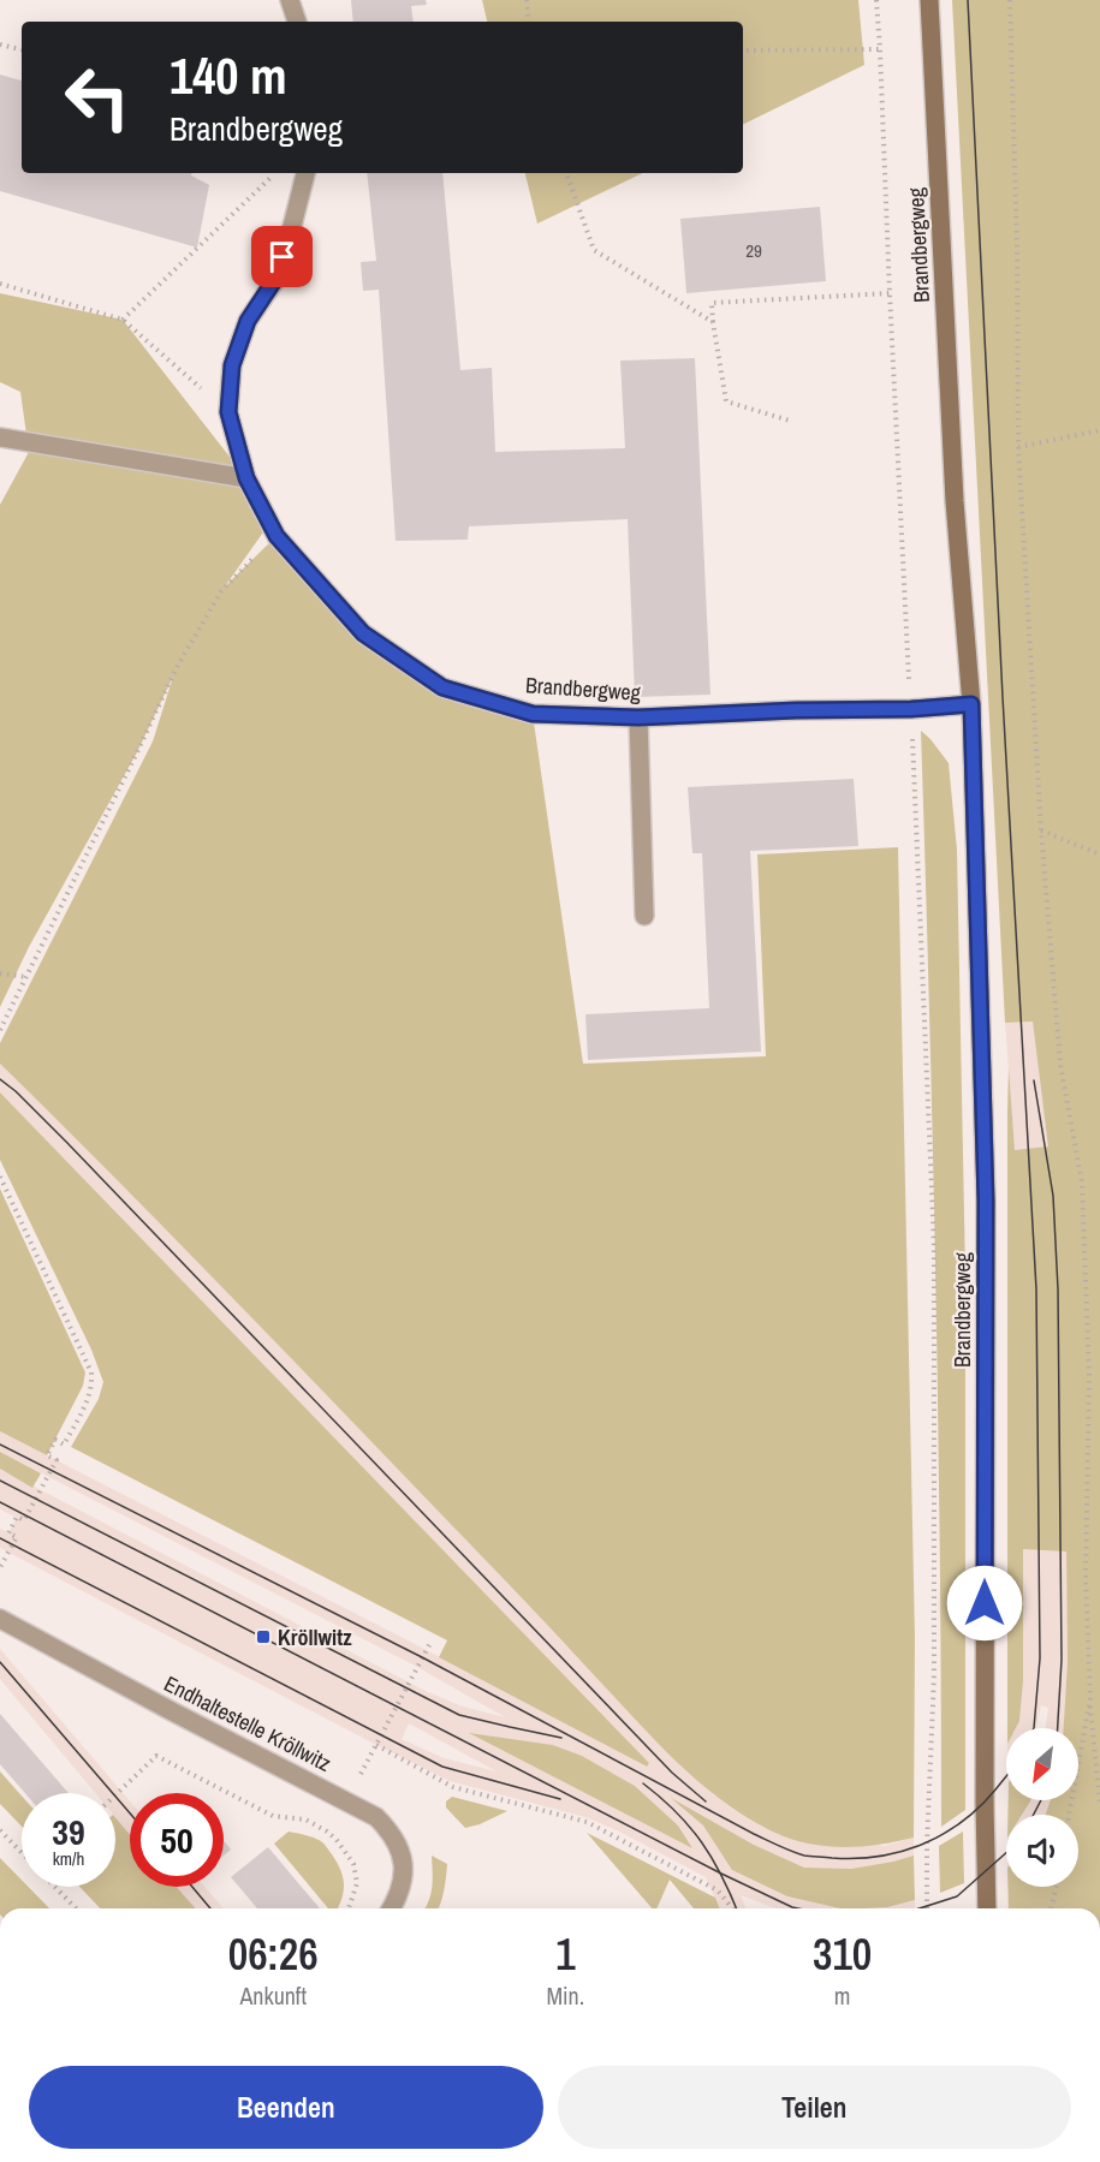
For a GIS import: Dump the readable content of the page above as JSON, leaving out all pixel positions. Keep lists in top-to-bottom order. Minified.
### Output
{"streets":{"main road":["Brandbergweg"],"lane":["Endhaltestelle Kröllwitz"]},"places":{"transit":["Kröllwitz"]},"house_numbers":["29"],"north":"bottom left","page":{"turn":["140 m","Brandbergweg"],"speed":"39 km/h","limit":"50","eta":["06:26","Ankunft","1","Min.","310","m"],"buttons":["Beenden","Teilen"]}}
